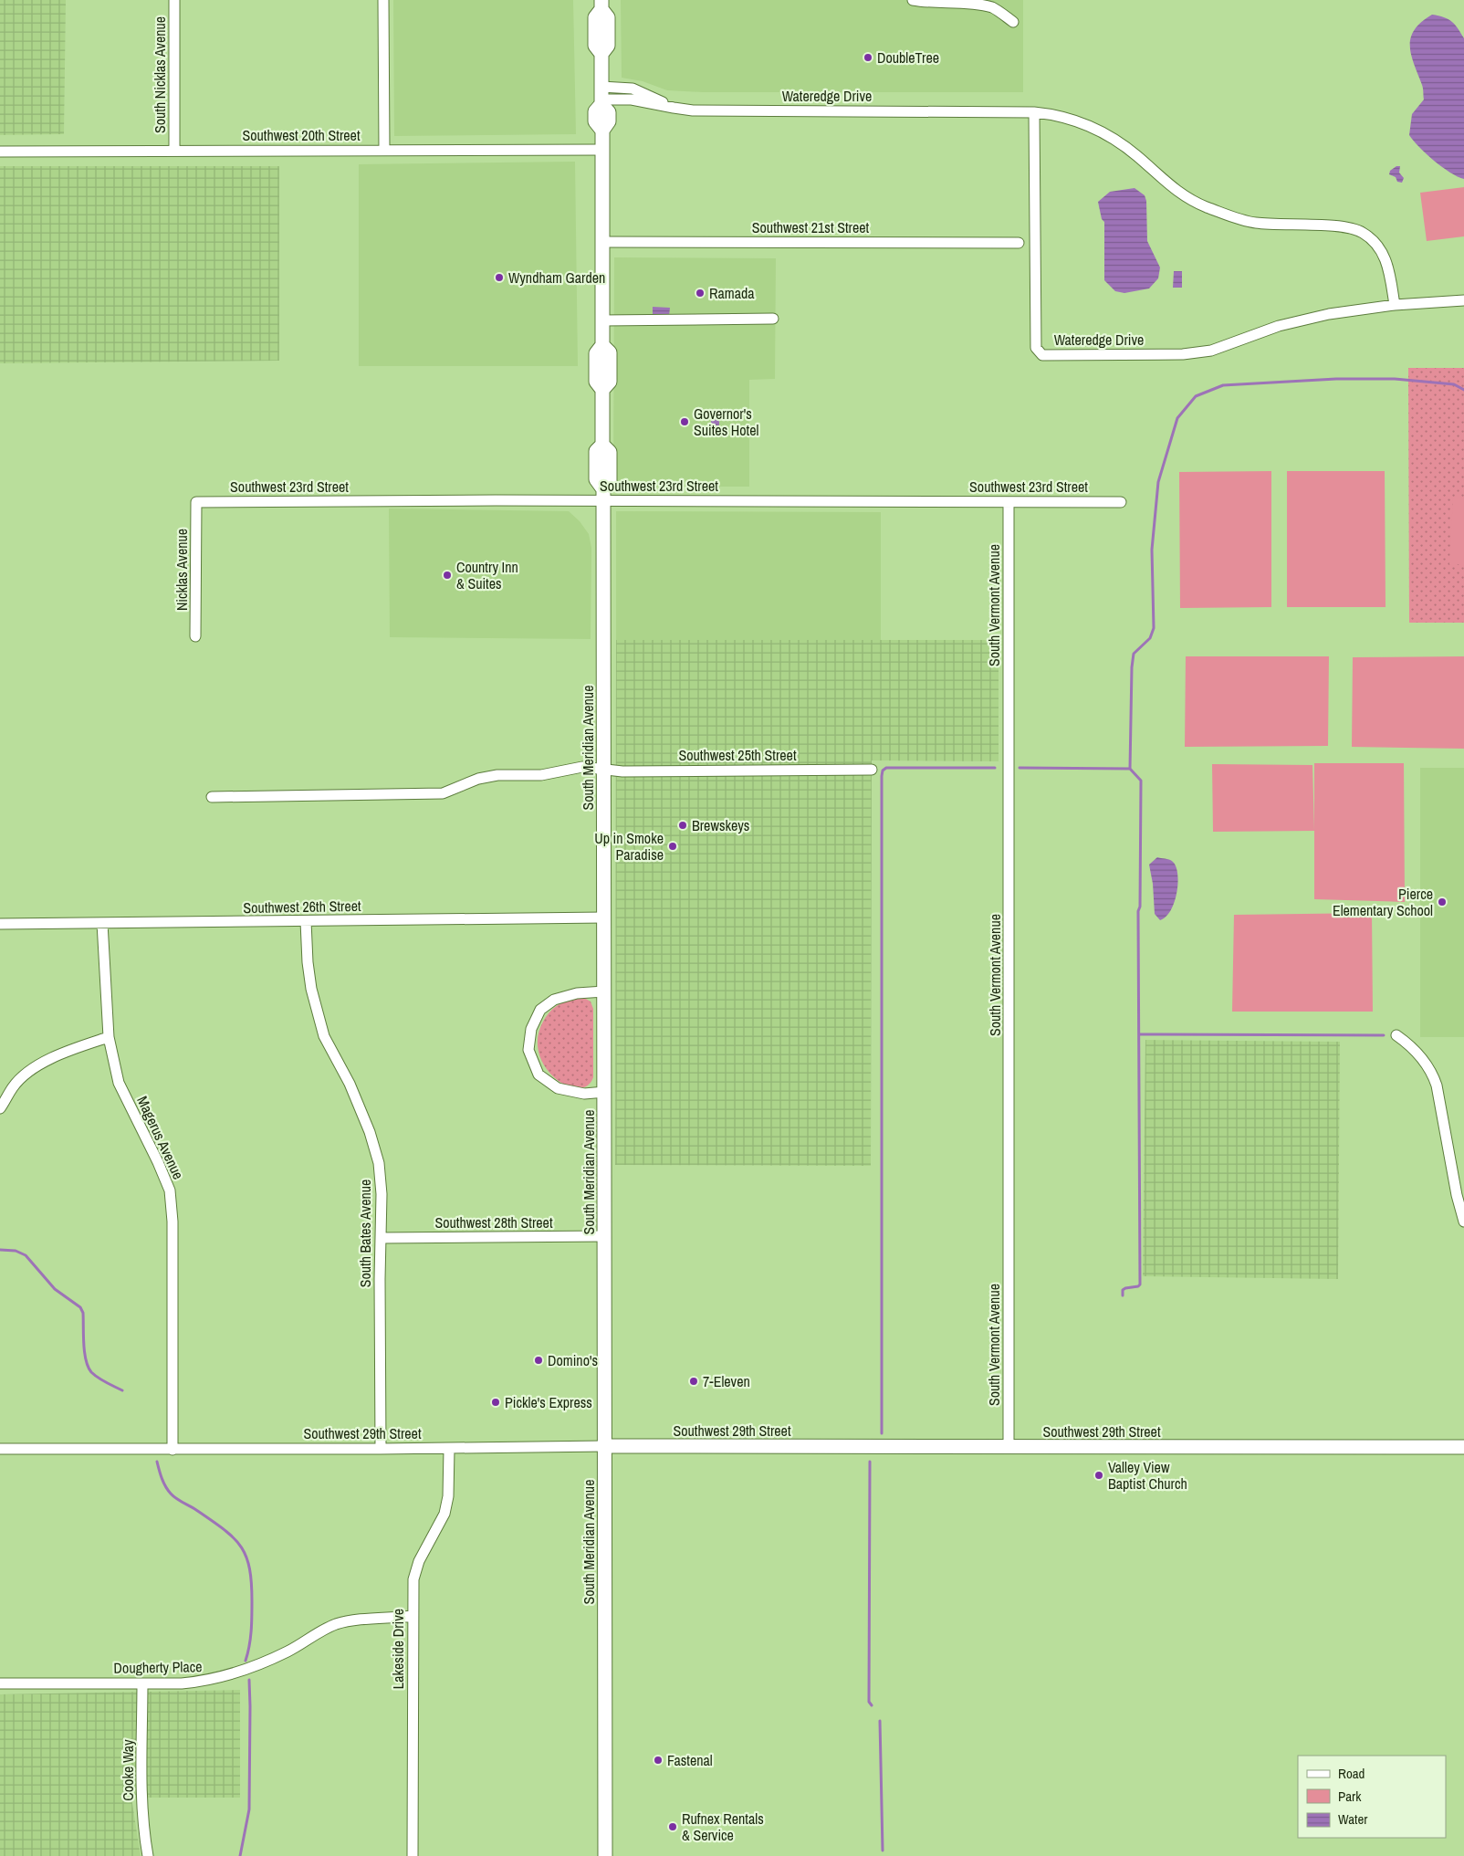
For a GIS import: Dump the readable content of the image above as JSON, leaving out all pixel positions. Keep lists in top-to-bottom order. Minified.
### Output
{"streets":{"main road":["South Meridian Avenue","Southwest 29th Street"],"street":["South Nicklas Avenue","Wateredge Drive","Southwest 20th Street","Southwest 21st Street","Southwest 23rd Street","Nicklas Avenue","South Vermont Avenue","Southwest 25th Street","Southwest 26th Street","Magerus Avenue","Southwest 28th Street","South Bates Avenue","Lakeside Drive","Dougherty Place","Cooke Way"]},"crossings":[["South Nicklas Avenue","Southwest 20th Street"],["Wateredge Drive","South Meridian Avenue"],["Southwest 20th Street","South Meridian Avenue"],["Southwest 21st Street","South Meridian Avenue"],["Southwest 23rd Street","Nicklas Avenue"],["Southwest 23rd Street","South Vermont Avenue"],["Southwest 23rd Street","South Meridian Avenue"],["South Vermont Avenue","Southwest 29th Street"],["South Meridian Avenue","Southwest 25th Street"],["South Meridian Avenue","Southwest 26th Street"],["South Meridian Avenue","Southwest 28th Street"],["South Meridian Avenue","Southwest 29th Street"],["Southwest 26th Street","Magerus Avenue"],["Southwest 26th Street","South Bates Avenue"],["Magerus Avenue","Southwest 29th Street"],["Southwest 28th Street","South Bates Avenue"],["South Bates Avenue","Southwest 29th Street"],["Southwest 29th Street","Lakeside Drive"],["Lakeside Drive","Dougherty Place"],["Dougherty Place","Cooke Way"]],"places":["DoubleTree","Wyndham Garden","Ramada","Governor's Suites Hotel","Country Inn & Suites","Brewskeys","Up in Smoke Paradise","Pierce Elementary School","Domino's","7-Eleven","Pickle's Express","Valley View Baptist Church","Fastenal","Rufnex Rentals & Service"],"legend":["Road","Park","Water"]}
